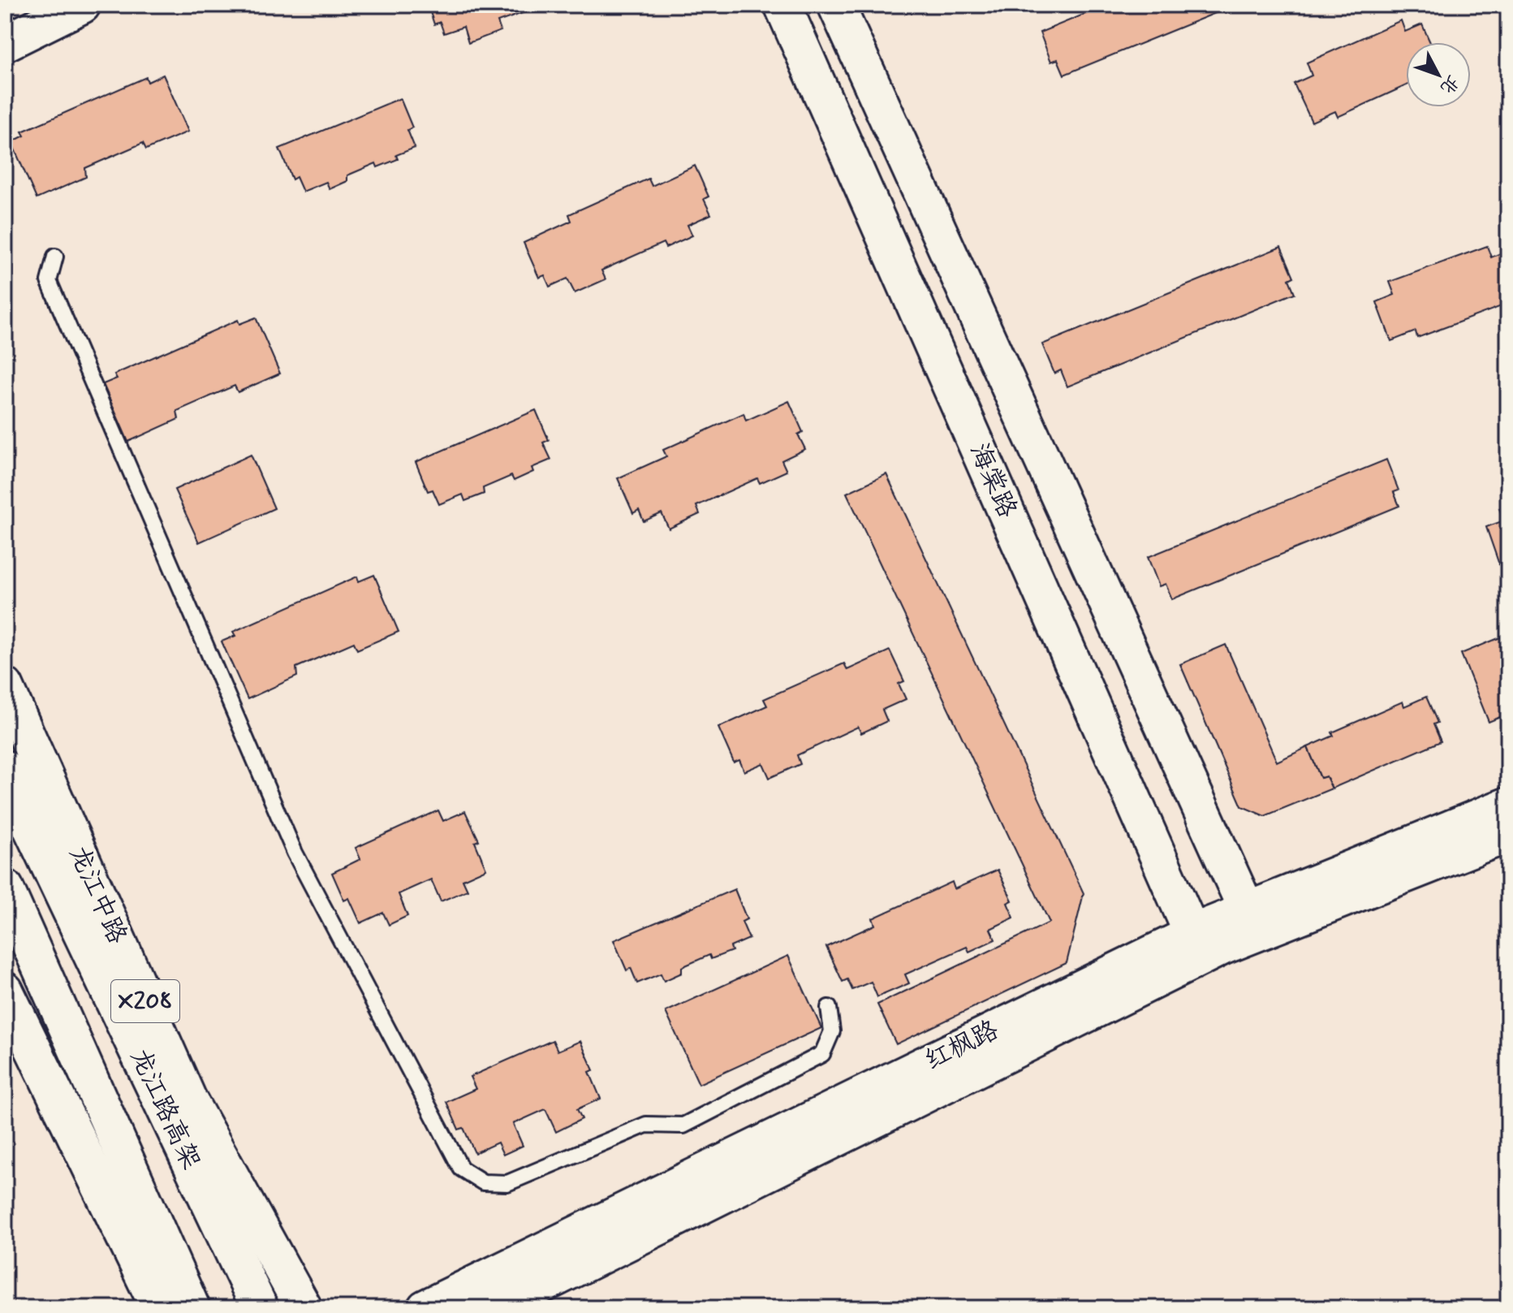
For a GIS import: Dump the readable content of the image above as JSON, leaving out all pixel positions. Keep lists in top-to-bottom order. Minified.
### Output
{"streets":{"main road":["海棠路","龙江中路","X208","红枫路","龙江路高架"]},"crossings":[["海棠路","红枫路"]],"north":"bottom right"}
